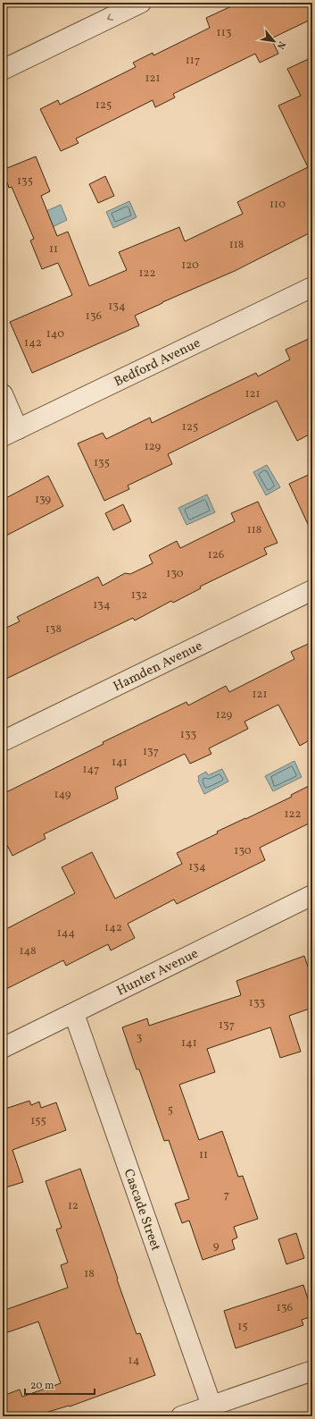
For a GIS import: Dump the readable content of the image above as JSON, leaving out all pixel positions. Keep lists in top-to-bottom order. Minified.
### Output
{"streets":{"street":["Bedford Avenue","Hamden Avenue","Hunter Avenue","Cascade Street"]},"crossings":[["Hunter Avenue","Cascade Street"]],"house_numbers":["113","117","121","125","135","110","118","11","120","122","134","136","140","142","121","125","129","135","139","118","126","130","132","134","138","121","129","133","137","141","147","149","122","130","134","142","144","148","133","137","3","141","5","155","11","7","12","9","18","136","15","14"],"scale_bar":"20 m","north":"bottom right"}
